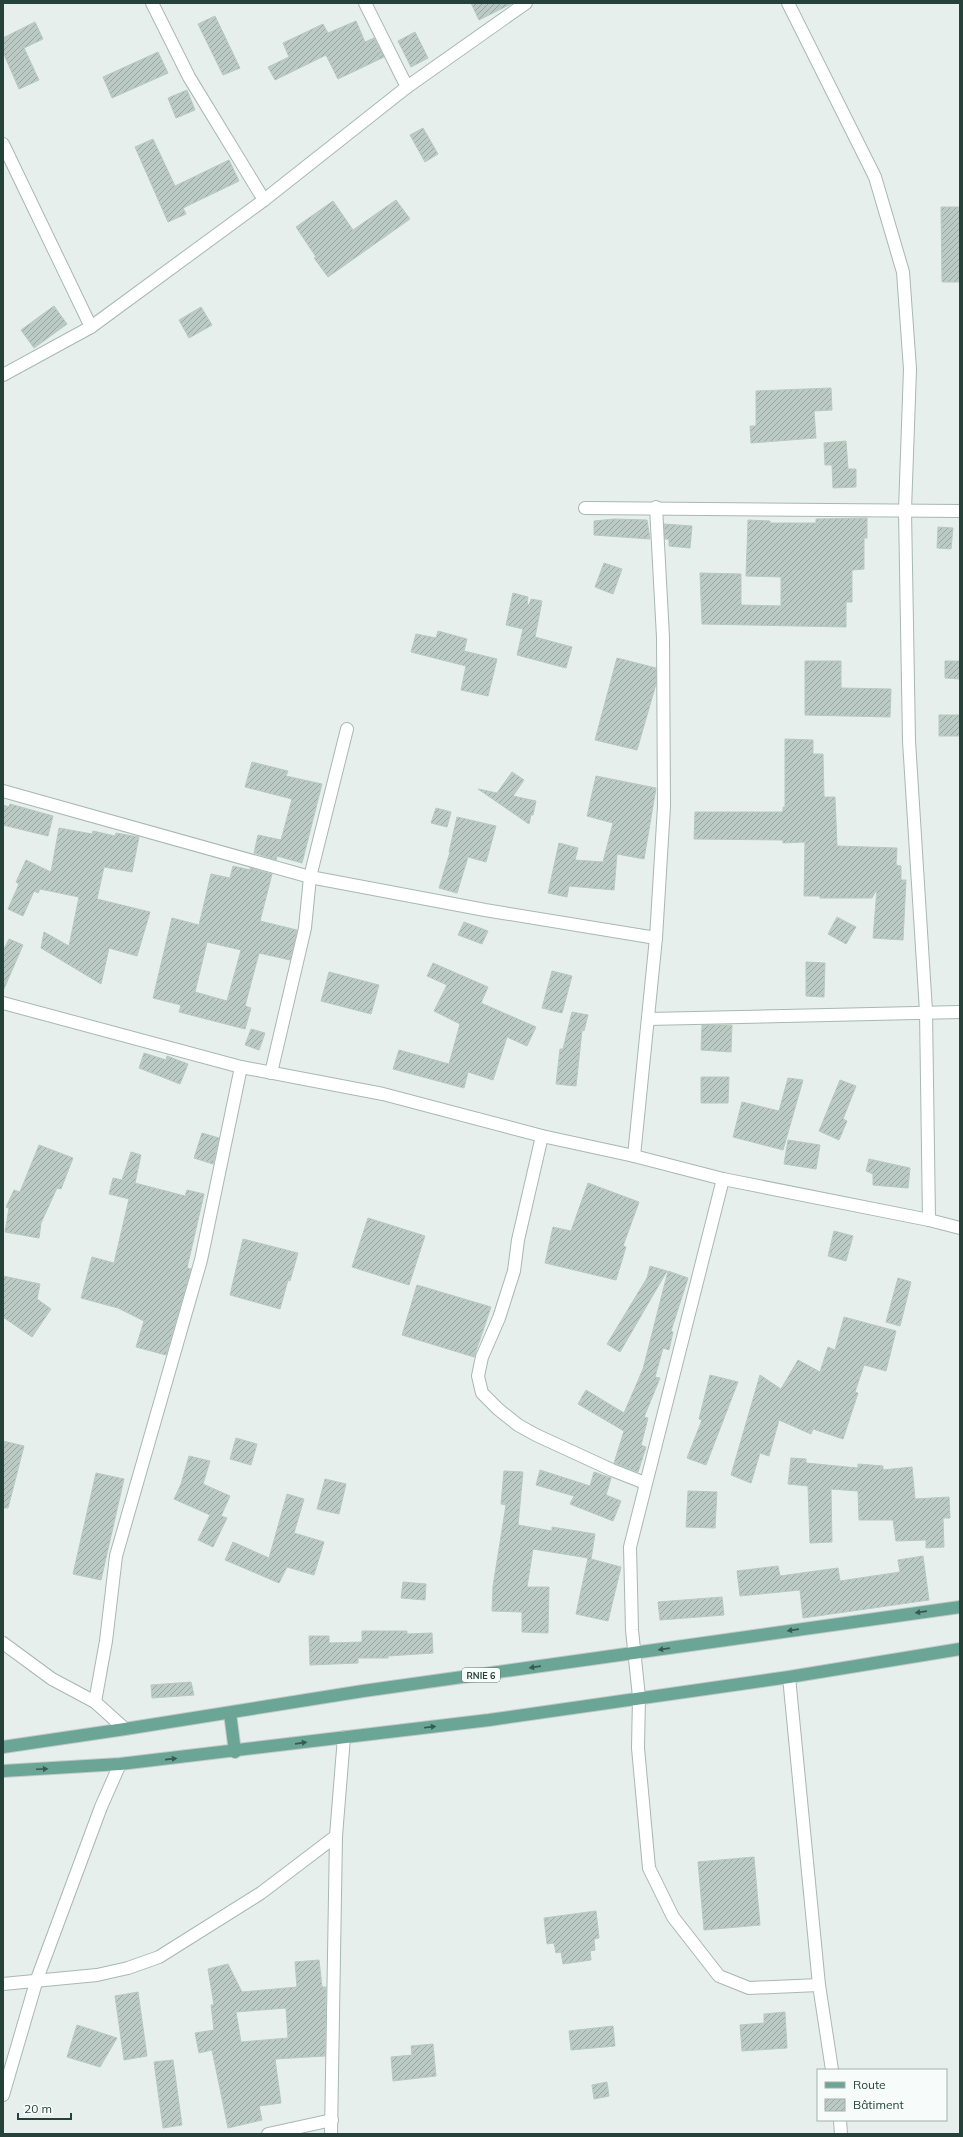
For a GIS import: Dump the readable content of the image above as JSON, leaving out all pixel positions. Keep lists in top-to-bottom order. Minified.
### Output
{"streets":{"main road":["RNIE 6"]},"legend":["Route","Bâtiment"],"scale_bar":"20 m"}
